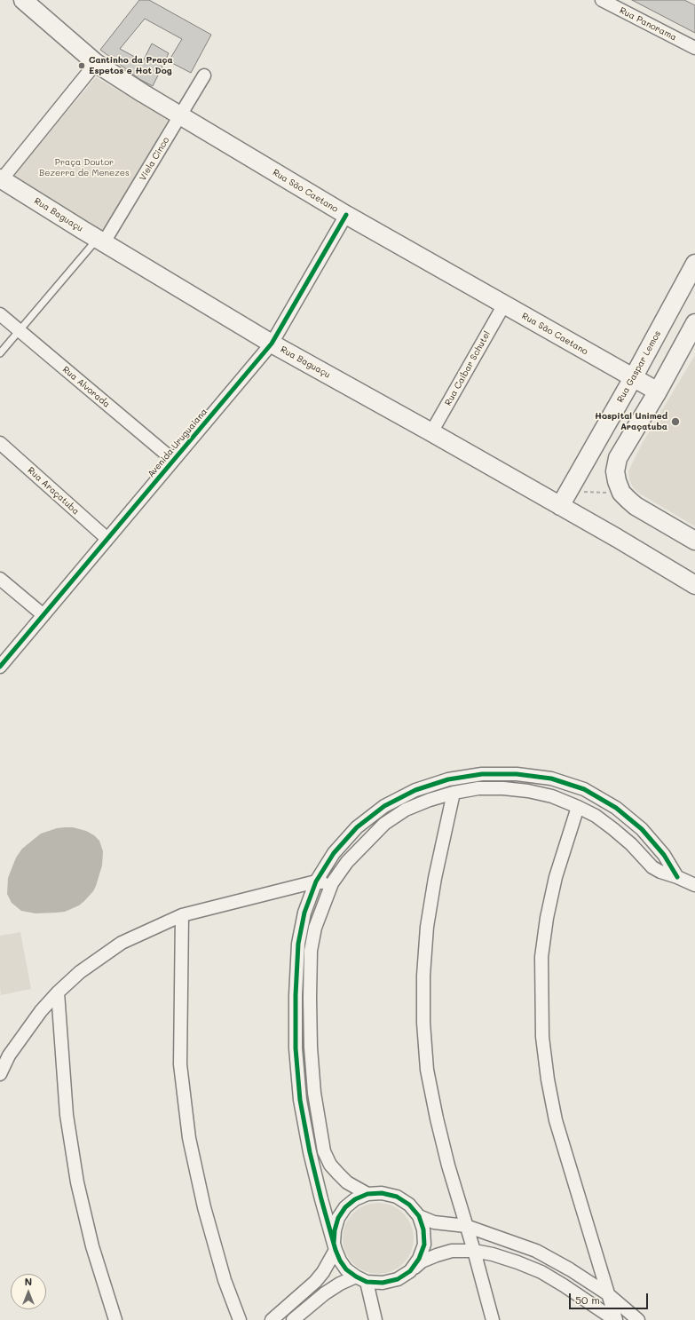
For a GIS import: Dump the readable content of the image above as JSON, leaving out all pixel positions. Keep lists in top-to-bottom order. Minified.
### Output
{"streets":{"main road":["Rua São Caetano","Rua Baguaçu","Rua Gaspar Lemos"],"street":["Rua Panorama","Viela Cinco","Rua Caibar Schutel","Rua Alvorada","Avenida Uruguaiana","Rua Araçatuba"]},"crossings":[["Viela Cinco","Rua São Caetano"],["Viela Cinco","Rua Baguaçu"],["Viela Cinco","Rua Alvorada"],["Rua São Caetano","Rua Gaspar Lemos"],["Rua São Caetano","Rua Caibar Schutel"],["Rua São Caetano","Avenida Uruguaiana"],["Rua Baguaçu","Rua Gaspar Lemos"],["Rua Baguaçu","Rua Caibar Schutel"],["Rua Baguaçu","Avenida Uruguaiana"],["Rua Alvorada","Avenida Uruguaiana"],["Avenida Uruguaiana","Rua Araçatuba"]],"parks":["Praça Doutor Bezerra de Menezes"],"places":["Cantinho da Praça Espetos e Hot Dog","Hospital Unimed Araçatuba"],"scale_bar":"50 m","north":"top"}
